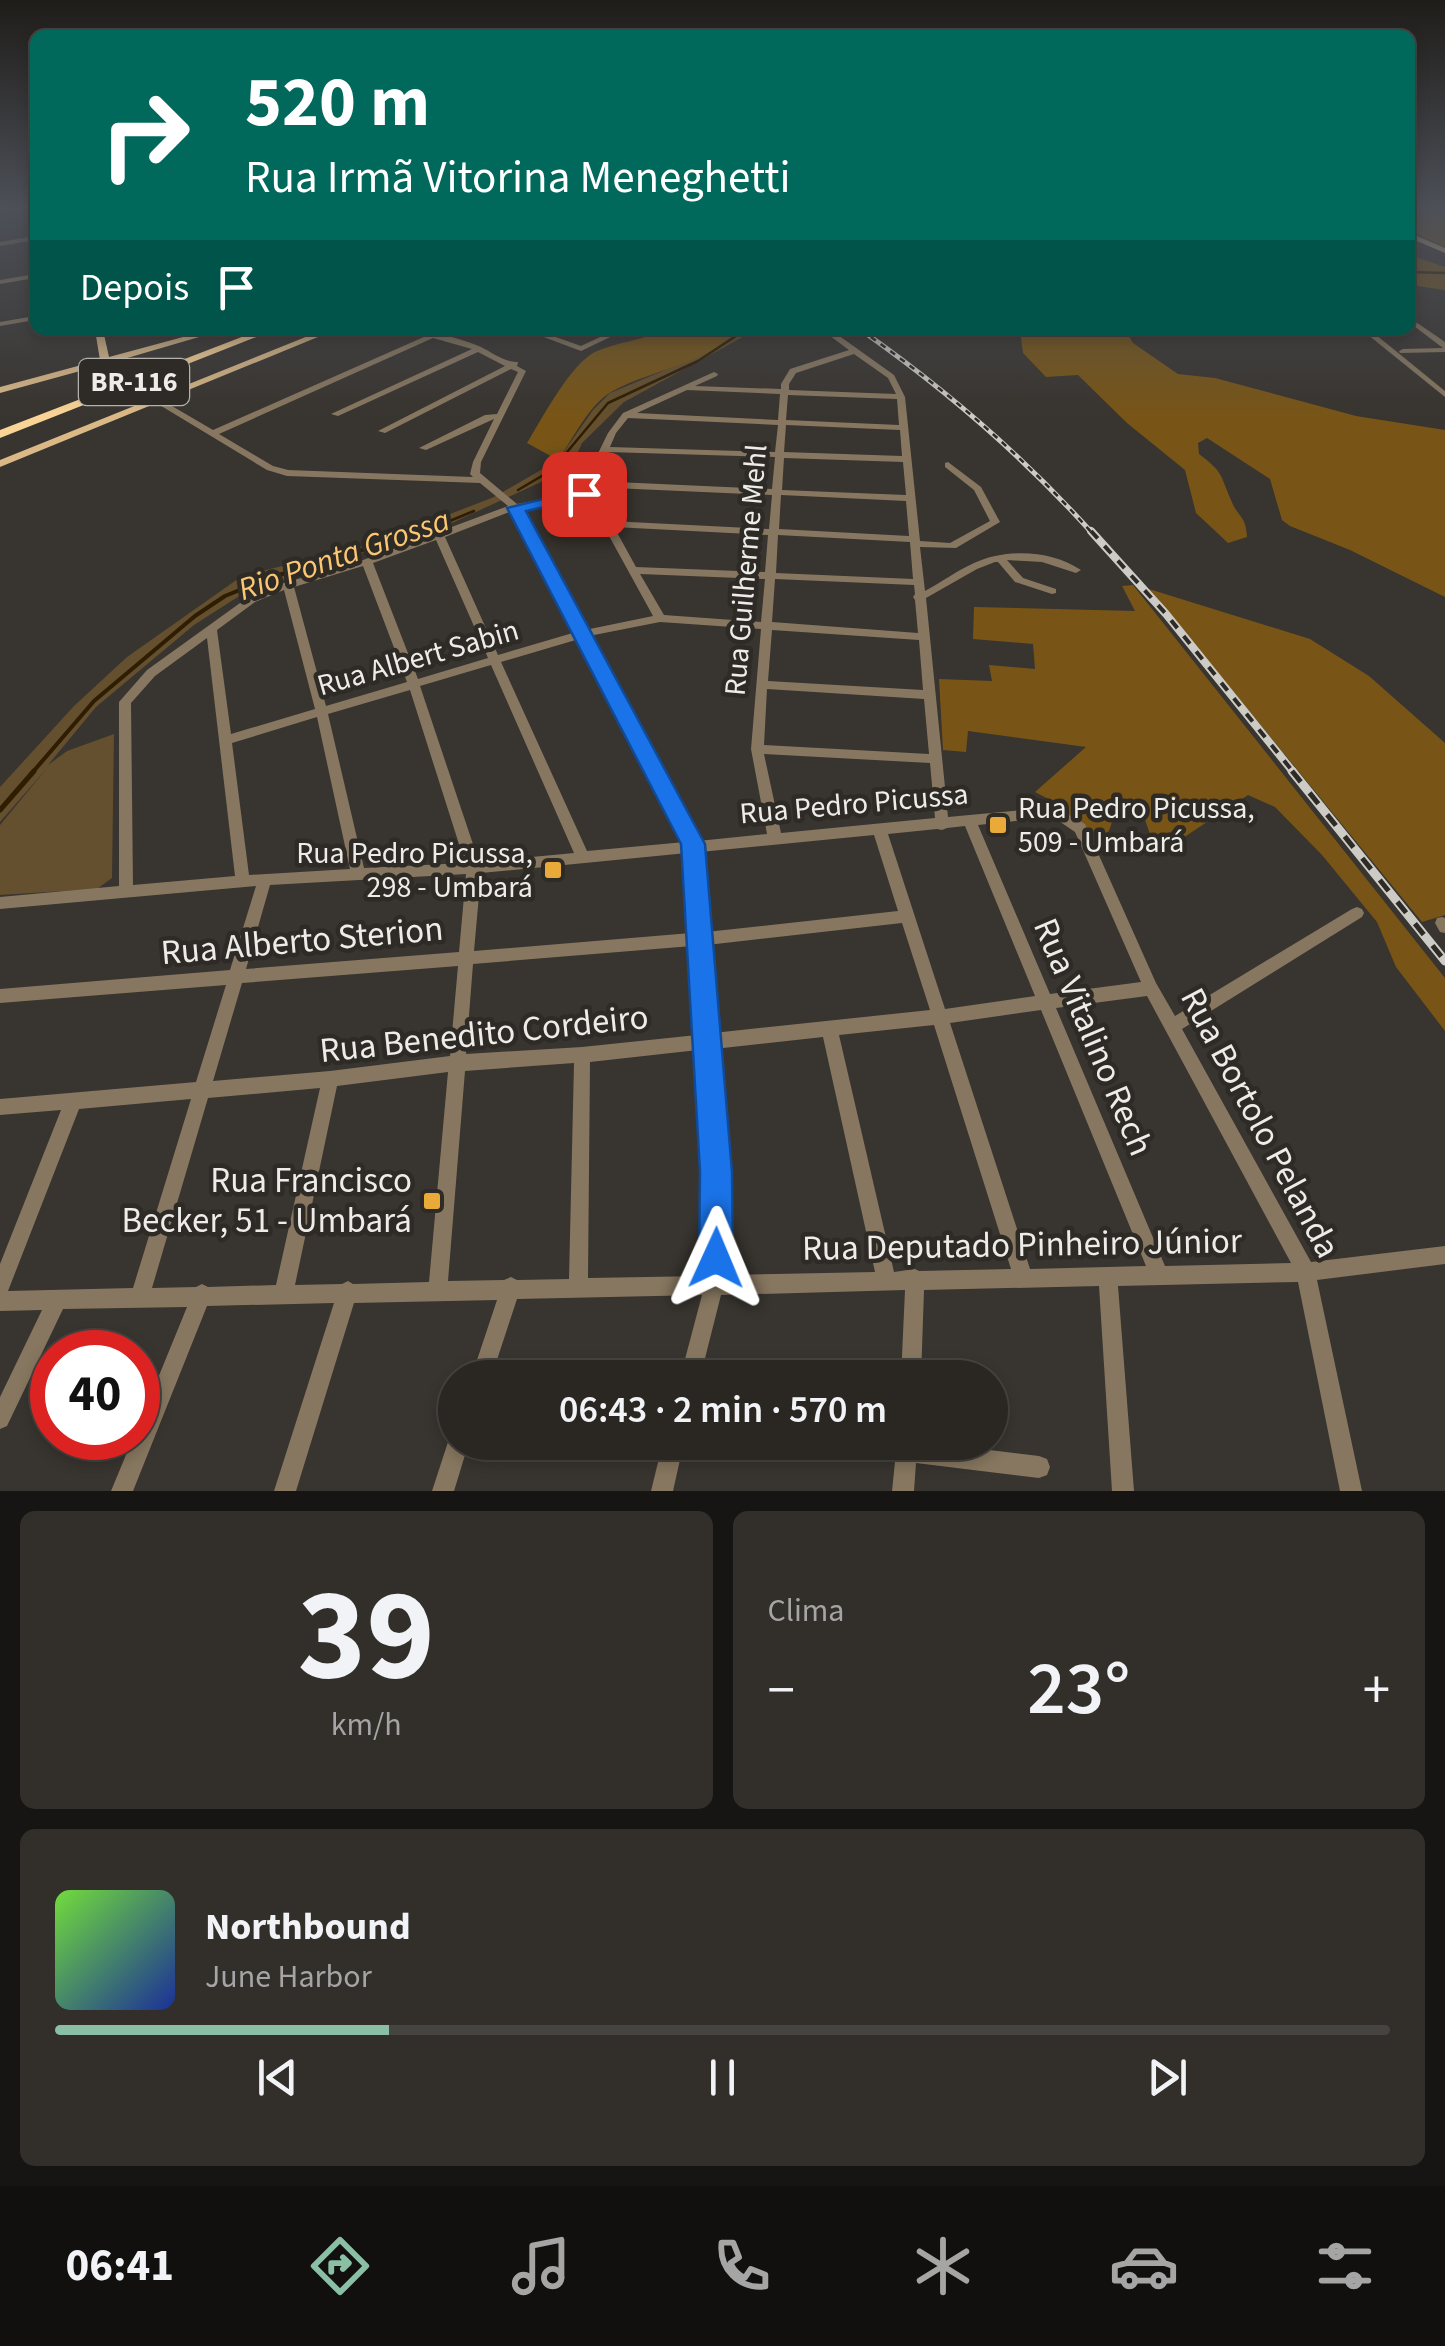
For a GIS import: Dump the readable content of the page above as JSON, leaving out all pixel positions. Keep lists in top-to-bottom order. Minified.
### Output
{"streets":{"highway":["BR-116"],"street":["Rua Guilherme Mehl","Rua Albert Sabin","Rua Pedro Picussa","Rua Alberto Sterion","Rua Benedito Cordeiro","Rua Vitalino Rech","Rua Bortolo Pelanda","Rua Deputado Pinheiro Júnior"]},"crossings":[["Rua Guilherme Mehl","Rua Albert Sabin"],["Rua Guilherme Mehl","Rua Pedro Picussa"],["Rua Pedro Picussa","Rua Vitalino Rech"],["Rua Pedro Picussa","Rua Bortolo Pelanda"],["Rua Benedito Cordeiro","Rua Vitalino Rech"],["Rua Benedito Cordeiro","Rua Bortolo Pelanda"],["Rua Vitalino Rech","Rua Deputado Pinheiro Júnior"],["Rua Bortolo Pelanda","Rua Deputado Pinheiro Júnior"]],"water":["Rio Ponta Grossa"],"places":{"transit":["Rua Pedro Picussa, 509 - Umbará","Rua Pedro Picussa, 298 - Umbará","Rua Francisco Becker, 51 - Umbará"]},"page":{"turn":["520 m","Rua Irmã Vitorina Meneghetti"],"then":"Depois","limit":"40","trip":"06:43 · 2 min · 570 m","tile":[["39","km/h"],"Clima"],"heat":["−","23°","+"],"song":["Northbound","June Harbor"],"tabs":"06:41"}}
